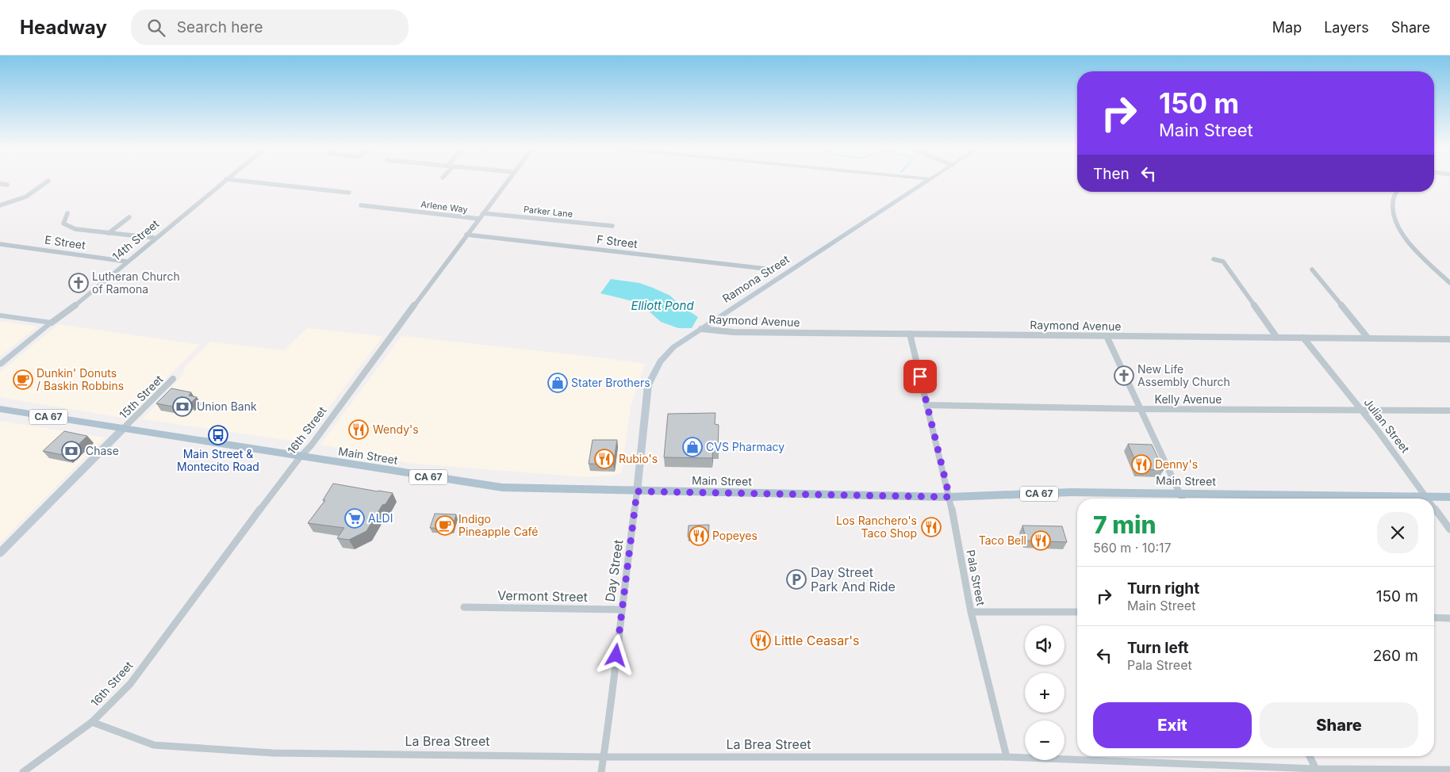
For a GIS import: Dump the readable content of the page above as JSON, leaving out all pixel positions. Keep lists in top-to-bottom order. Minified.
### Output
{"streets":{"main road":["14th Street","Ramona Street","CA 67","Main Street"],"street":["Arlene Way","Parker Lane","F Street","E Street","Raymond Avenue","15th Street","Kelly Avenue","Julian Street","16th Street","Day Street","Pala Street","Vermont Street","La Brea Street"]},"crossings":[["Arlene Way","16th Street"],["Parker Lane","16th Street"],["14th Street","E Street"],["F Street","16th Street"],["Ramona Street","Raymond Avenue"],["Ramona Street","Main Street"],["Ramona Street","Day Street"],["Raymond Avenue","Julian Street"],["Raymond Avenue","Pala Street"],["15th Street","Main Street"],["Kelly Avenue","Julian Street"],["Kelly Avenue","Pala Street"],["Julian Street","Main Street"],["16th Street","Main Street"],["16th Street","La Brea Street"],["Main Street","Day Street"],["Main Street","Pala Street"],["Day Street","Vermont Street"],["Day Street","La Brea Street"],["Pala Street","La Brea Street"]],"water":["Elliott Pond"],"places":{"church":["Lutheran Church of Ramona","New Life Assembly Church"],"cafe":["Dunkin' Donuts / Baskin Robbins","Indigo Pineapple Café"],"shop":["Stater Brothers","CVS Pharmacy"],"bank":["Union Bank","Chase"],"restaurant":["Wendy's","Rubio's","Denny's","Los Ranchero's Taco Shop","Popeyes","Taco Bell","Little Ceasar's"],"bus stop":["Main Street & Montecito Road"],"supermarket":["ALDI"],"parking":["Day Street Park And Ride"]},"page":{"header":"Headway","search":"Search here","nav":["Map","Layers","Share"],"turn":["150 m","Main Street"],"then":"Then","heading":["7 min","560 m · 10:17"],"list":[{"name":"Turn right","note":"Main Street","value":"150 m"},{"name":"Turn left","note":"Pala Street","value":"260 m"}],"map_buttons":["+","−"],"buttons":["Exit","Share"]}}
